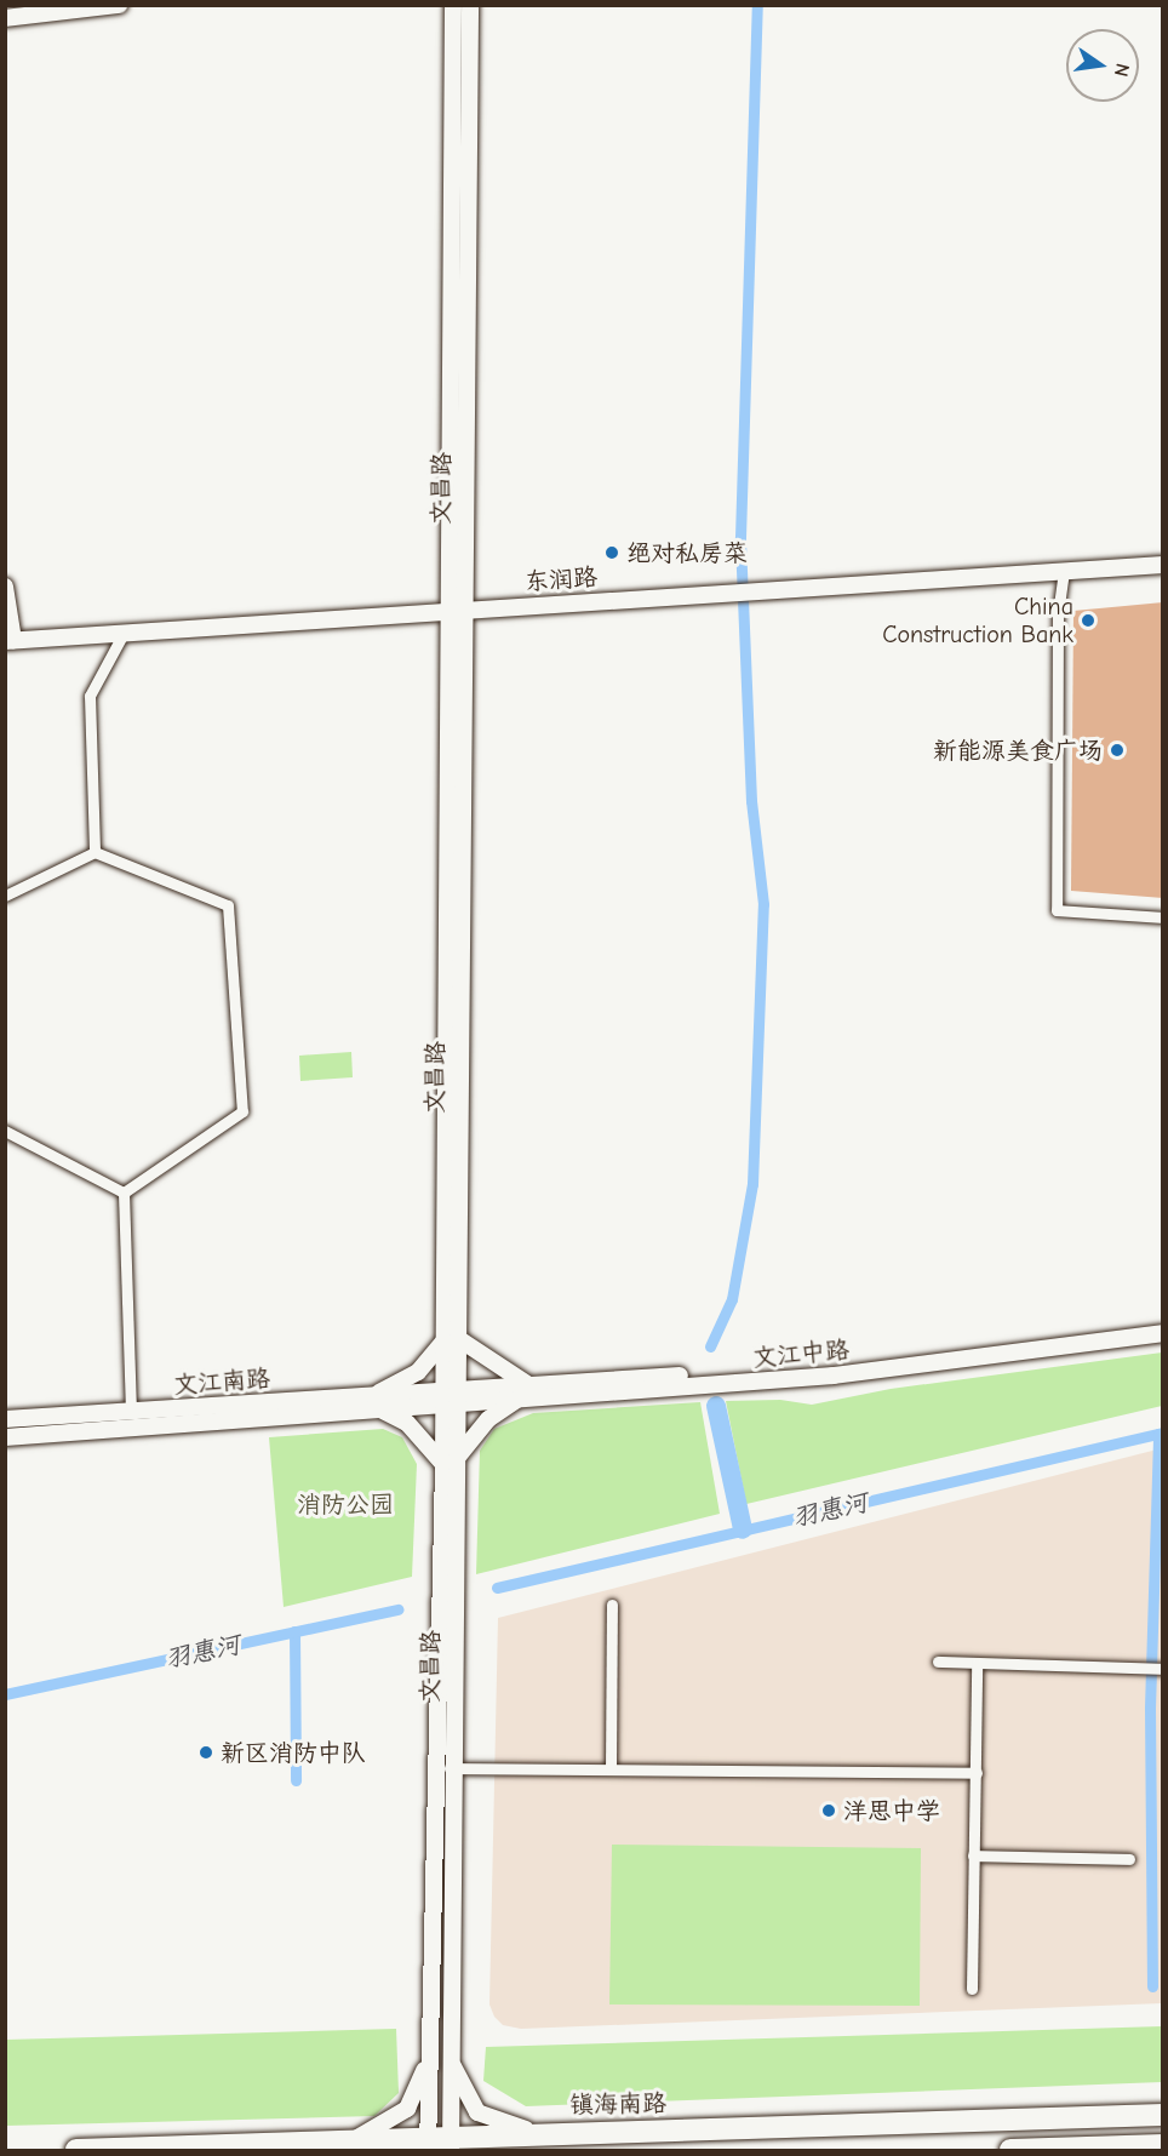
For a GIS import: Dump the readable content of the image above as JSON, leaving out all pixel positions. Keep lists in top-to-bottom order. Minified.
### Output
{"streets":{"highway":["镇海南路"],"main road":["文昌路","东润路","文江中路","文江南路"]},"crossings":[["文昌路","东润路"],["文昌路","文江中路"],["文昌路","文江南路"],["文昌路","镇海南路"],["文江中路","文江南路"]],"water":["羽惠河"],"parks":["消防公园"],"places":["绝对私房菜","China Construction Bank","新能源美食广场","新区消防中队","洋思中学"],"north":"right"}
